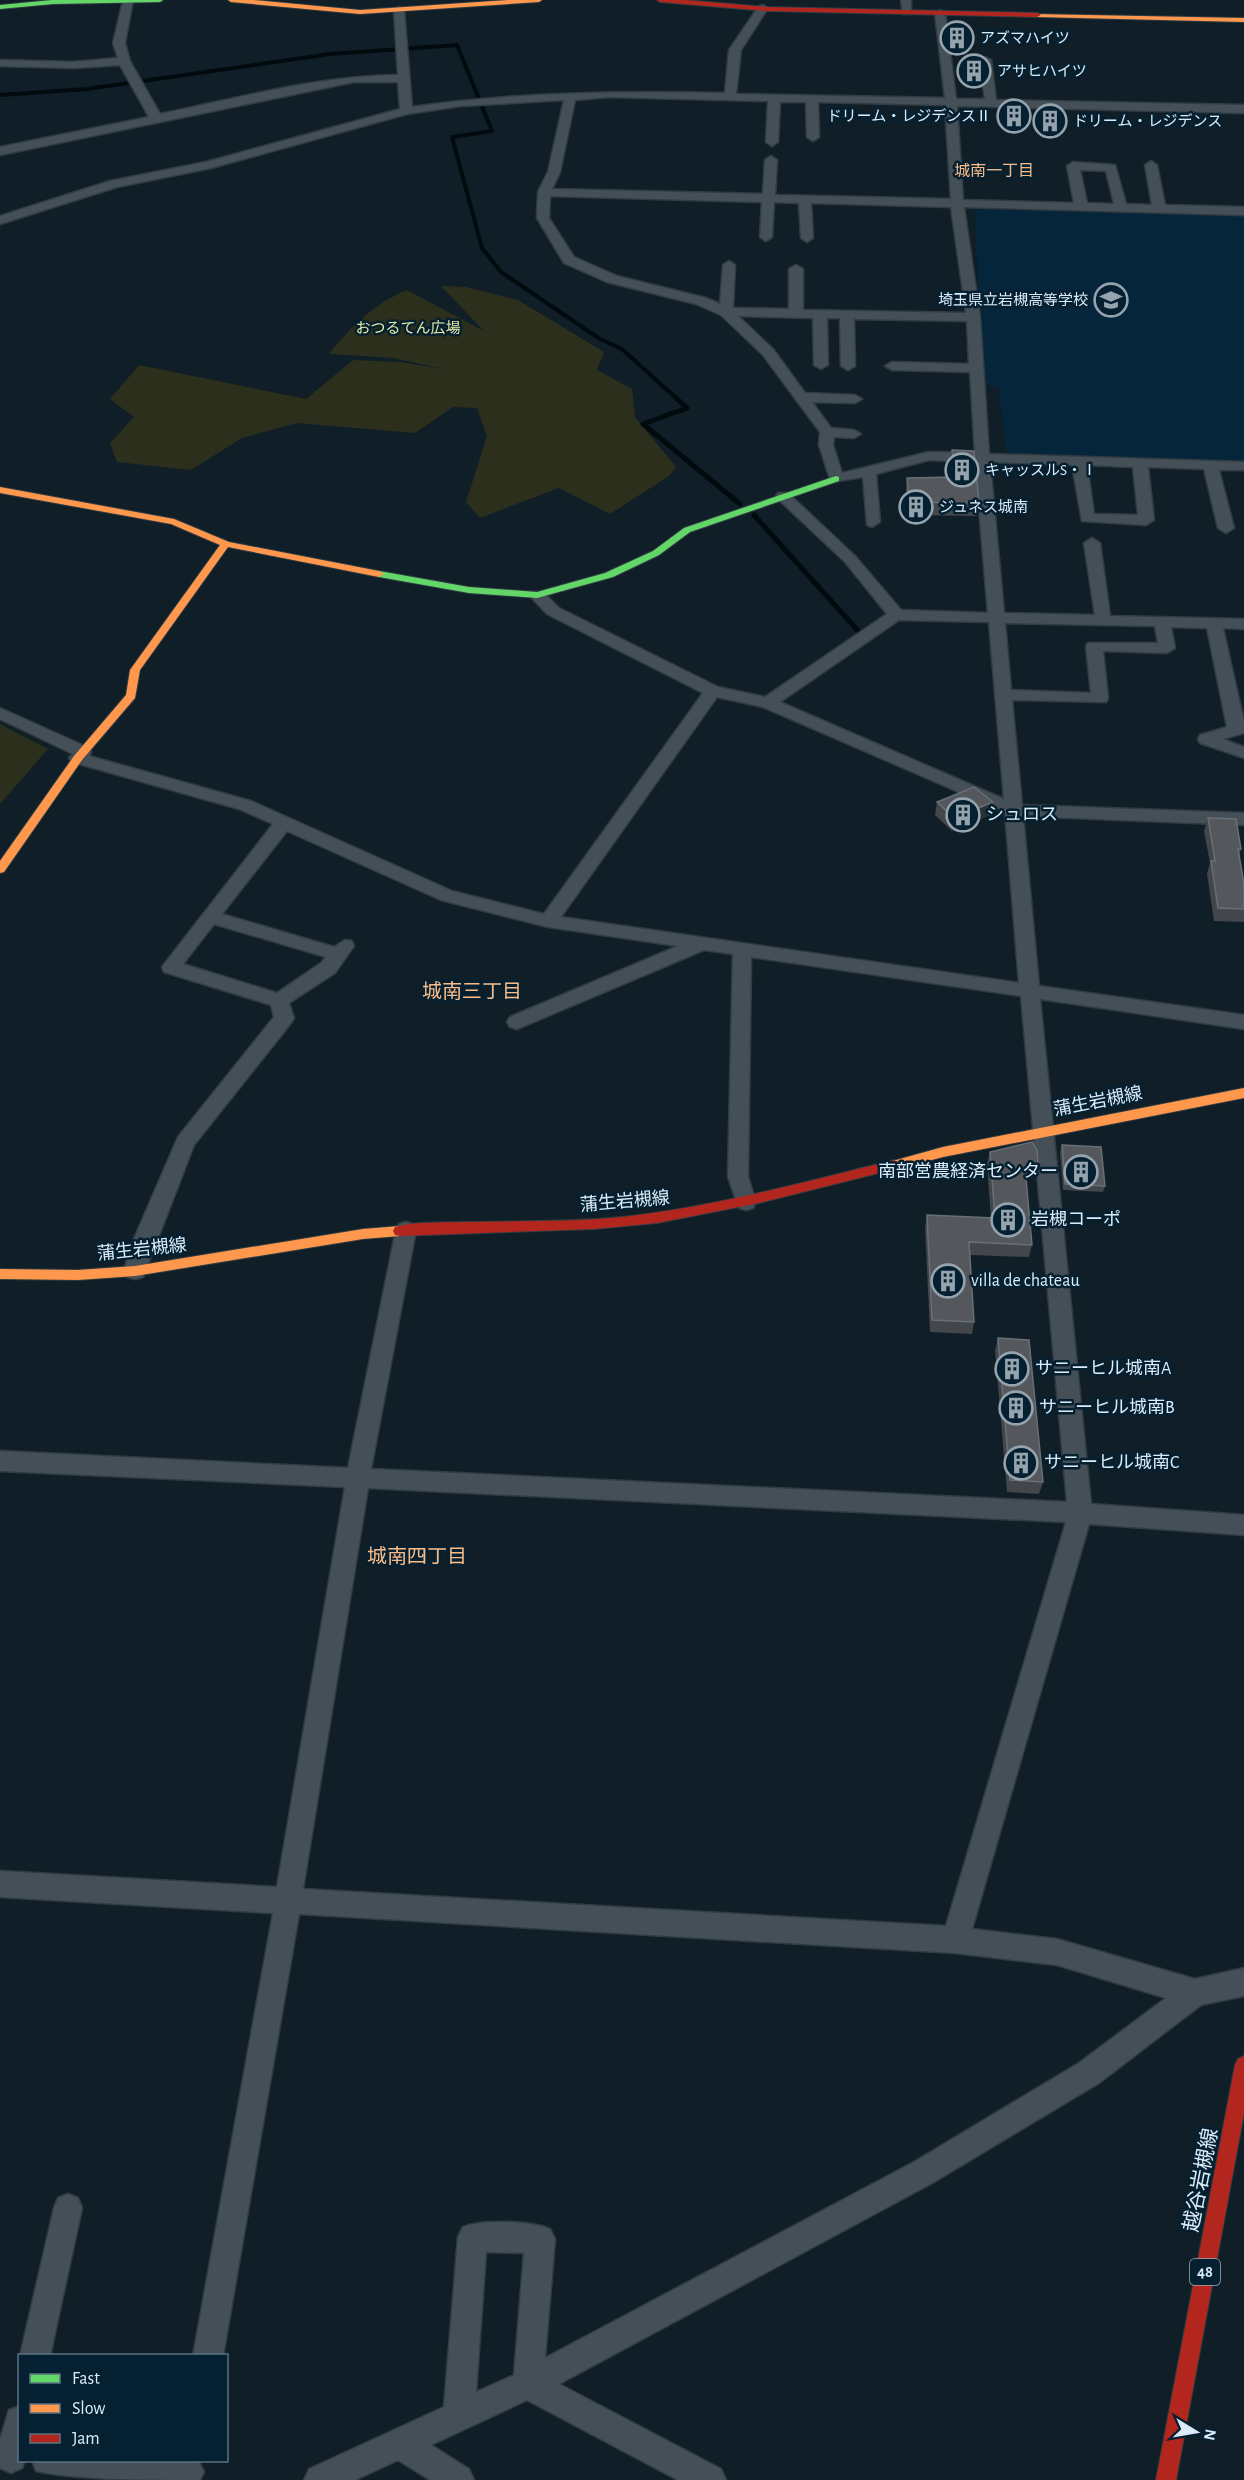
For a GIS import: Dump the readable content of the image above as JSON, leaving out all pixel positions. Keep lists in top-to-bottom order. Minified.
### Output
{"streets":{"street":["蒲生岩槻線","越谷岩槻線","48"]},"districts":["城南一丁目","城南三丁目","城南四丁目"],"parks":["おつるてん広場"],"places":{"building":["アズマハイツ","アサヒハイツ","ドリーム・レジデンスⅡ","ドリーム・レジデンス","キャッスルS・Ⅰ","ジュネス城南","シュロス","南部営農経済センター","岩槻コーポ","villa de chateau","サニーヒル城南A","サニーヒル城南B","サニーヒル城南C"],"school or university":["埼玉県立岩槻高等学校"]},"legend":["Fast","Slow","Jam"],"north":"right"}
